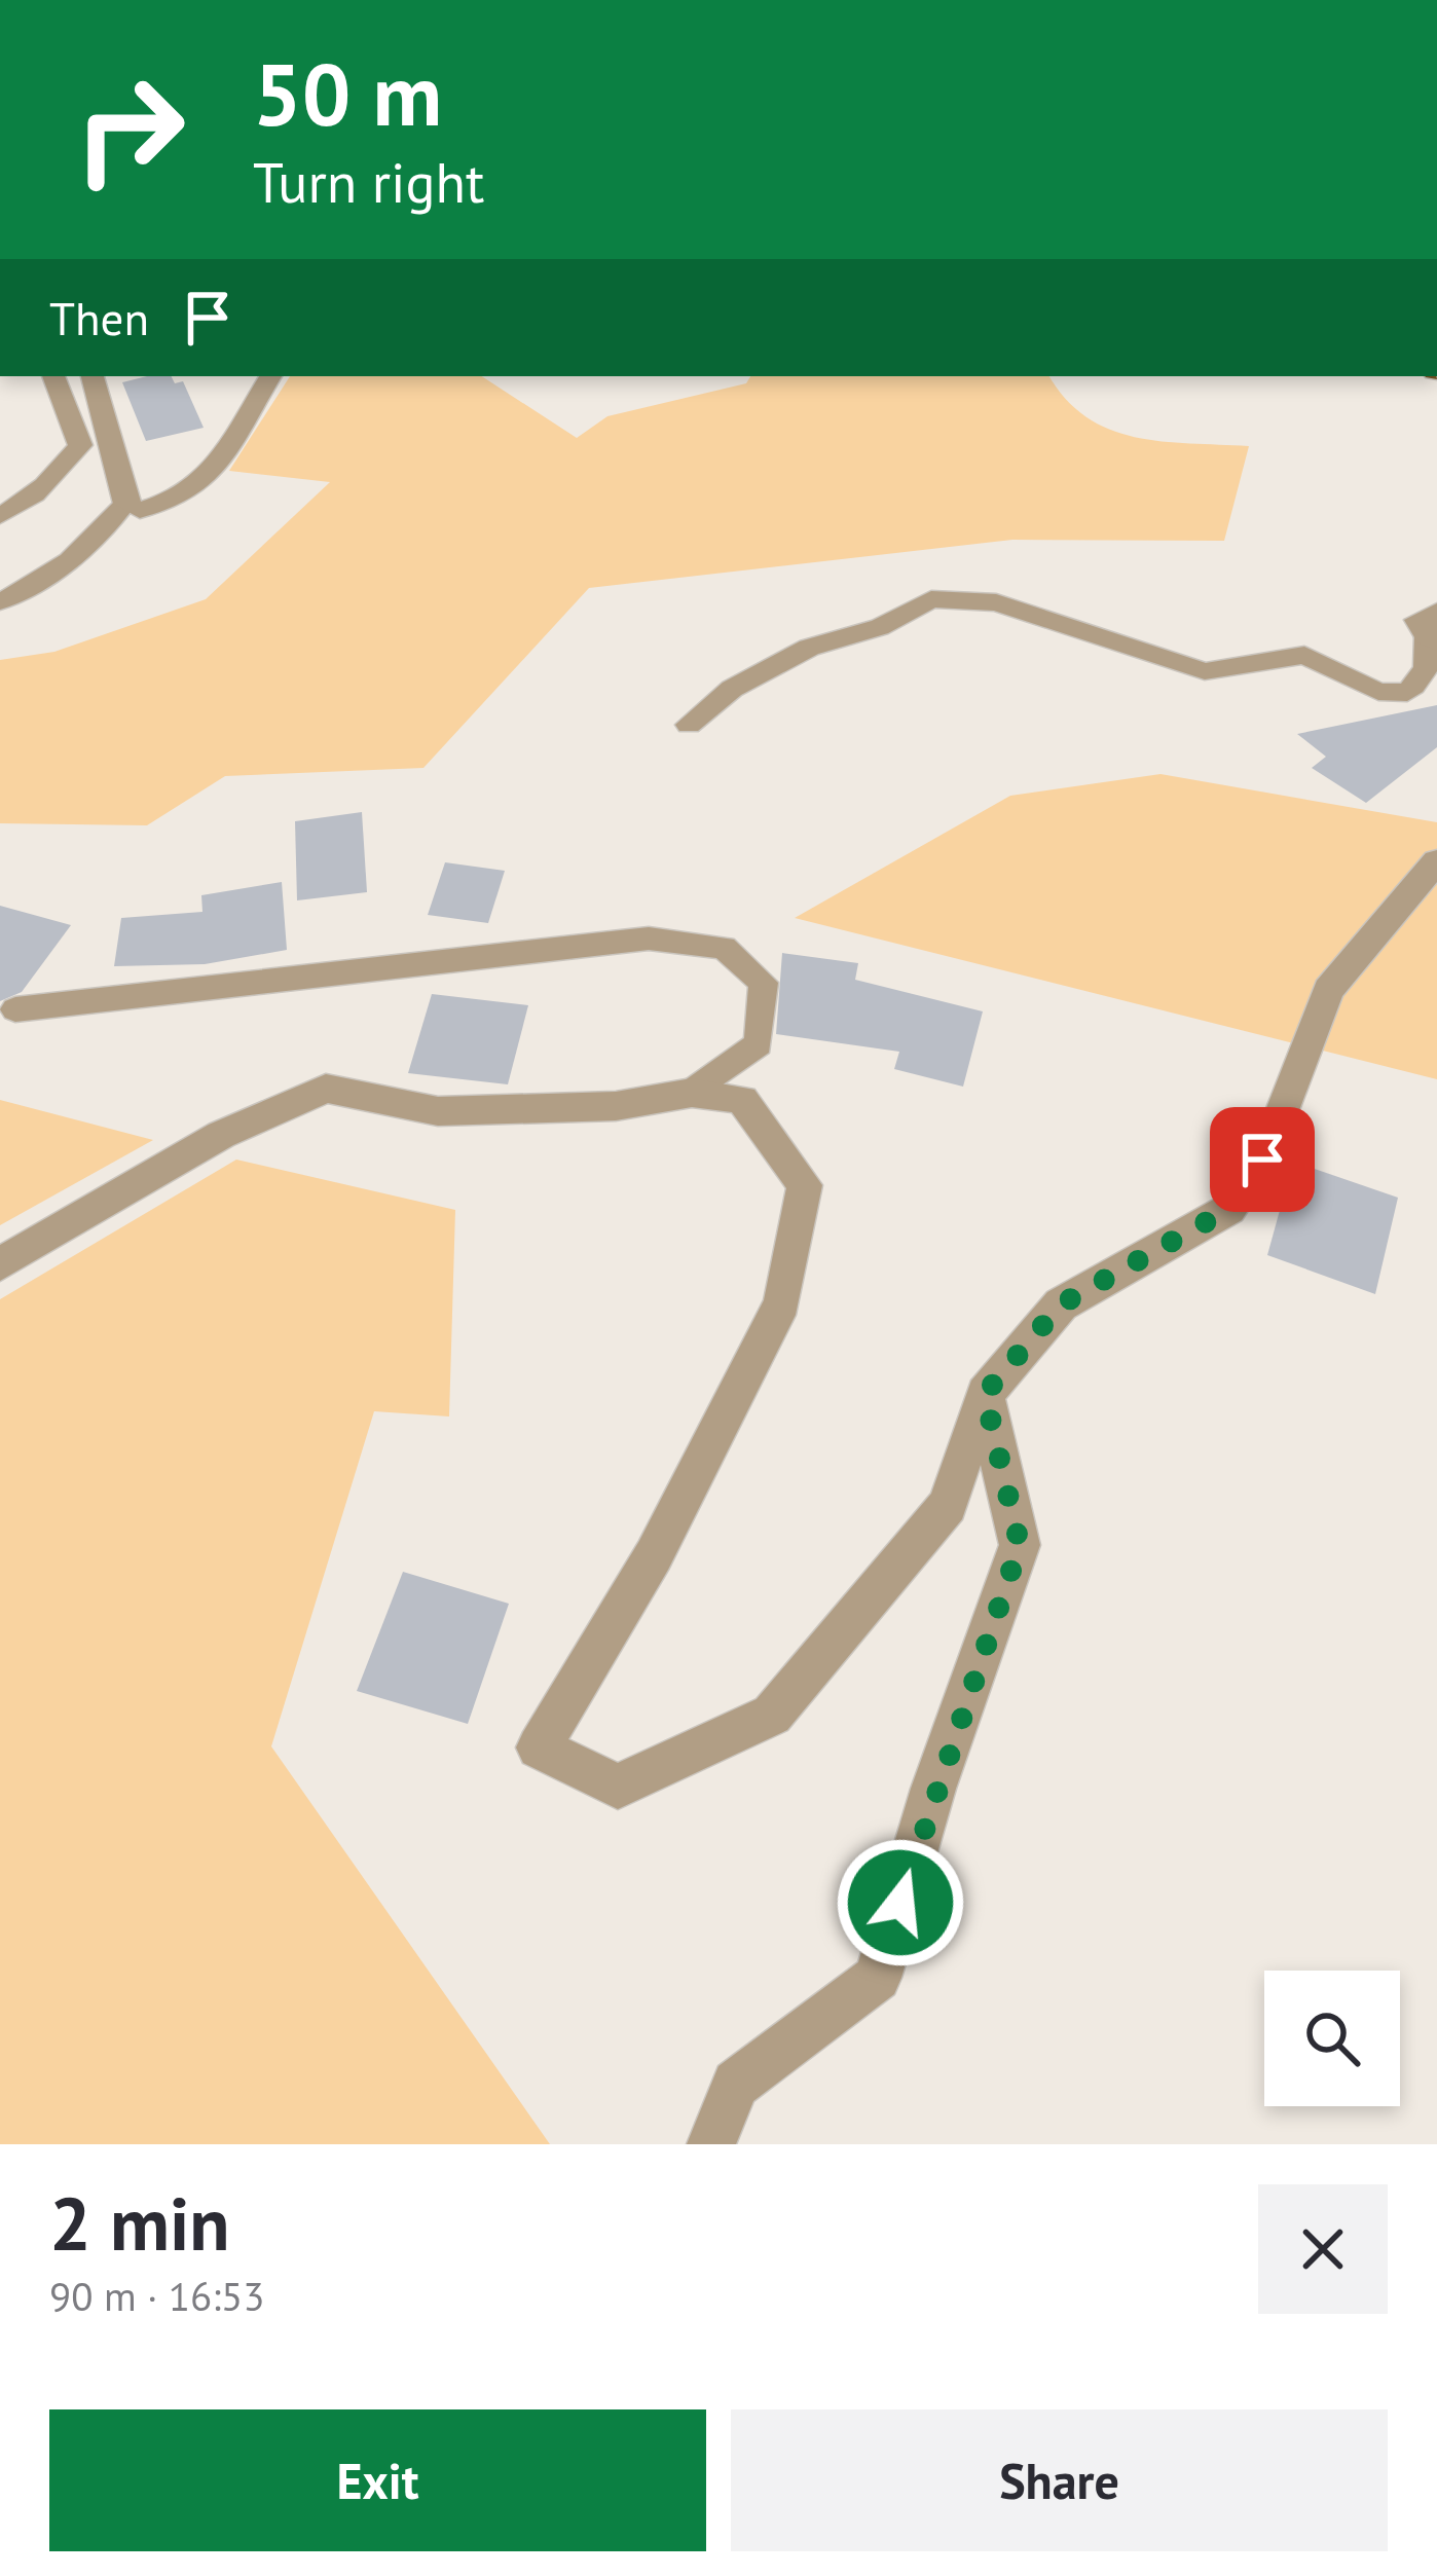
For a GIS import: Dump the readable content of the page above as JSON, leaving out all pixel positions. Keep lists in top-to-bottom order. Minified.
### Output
{"page":{"turn":["50 m","Turn right"],"then":"Then","heading":["2 min","90 m · 16:53"],"buttons":["Exit","Share"]}}
